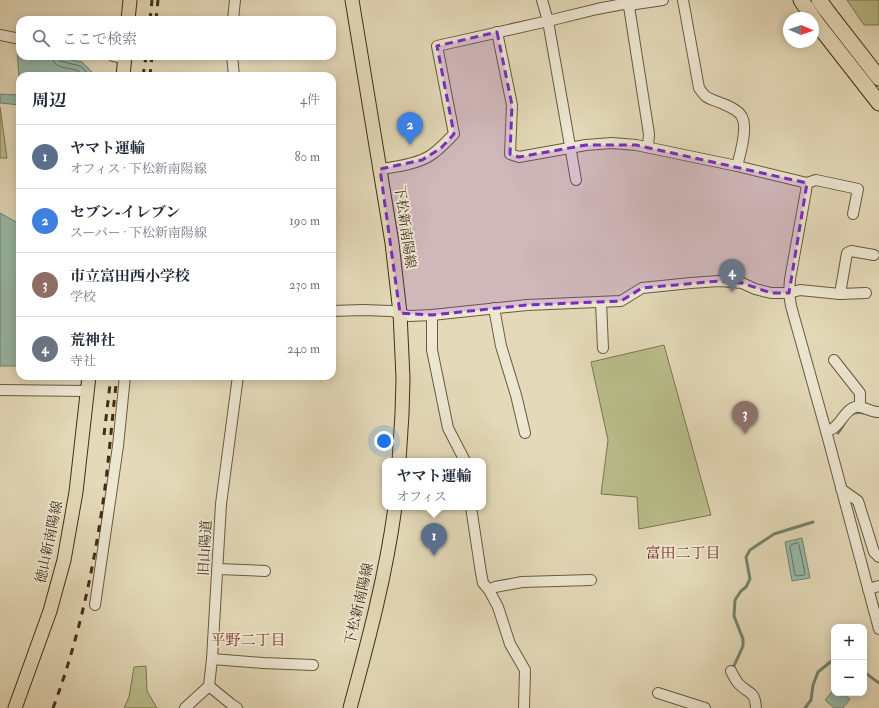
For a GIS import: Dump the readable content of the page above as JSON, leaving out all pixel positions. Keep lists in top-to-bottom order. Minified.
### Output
{"streets":{"main road":["下松新南陽線","徳山新南陽線"],"street":["旧山陽道"]},"districts":["富田二丁目","平野二丁目"],"north":"right","page":{"search":"ここで検索","heading":["周辺","4件"],"pins":["2","4","3","1"],"list":[{"mark":"1","name":"ヤマト運輸","note":"オフィス · 下松新南陽線","value":"80 m"},{"mark":"2","name":"セブン-イレブン","note":"スーパー · 下松新南陽線","value":"190 m"},{"mark":"3","name":"市立富田西小学校","note":"学校","value":"230 m"},{"mark":"4","name":"荒神社","note":"寺社","value":"240 m"}],"popup":["ヤマト運輸","オフィス"],"map_buttons":["+","−"]}}
